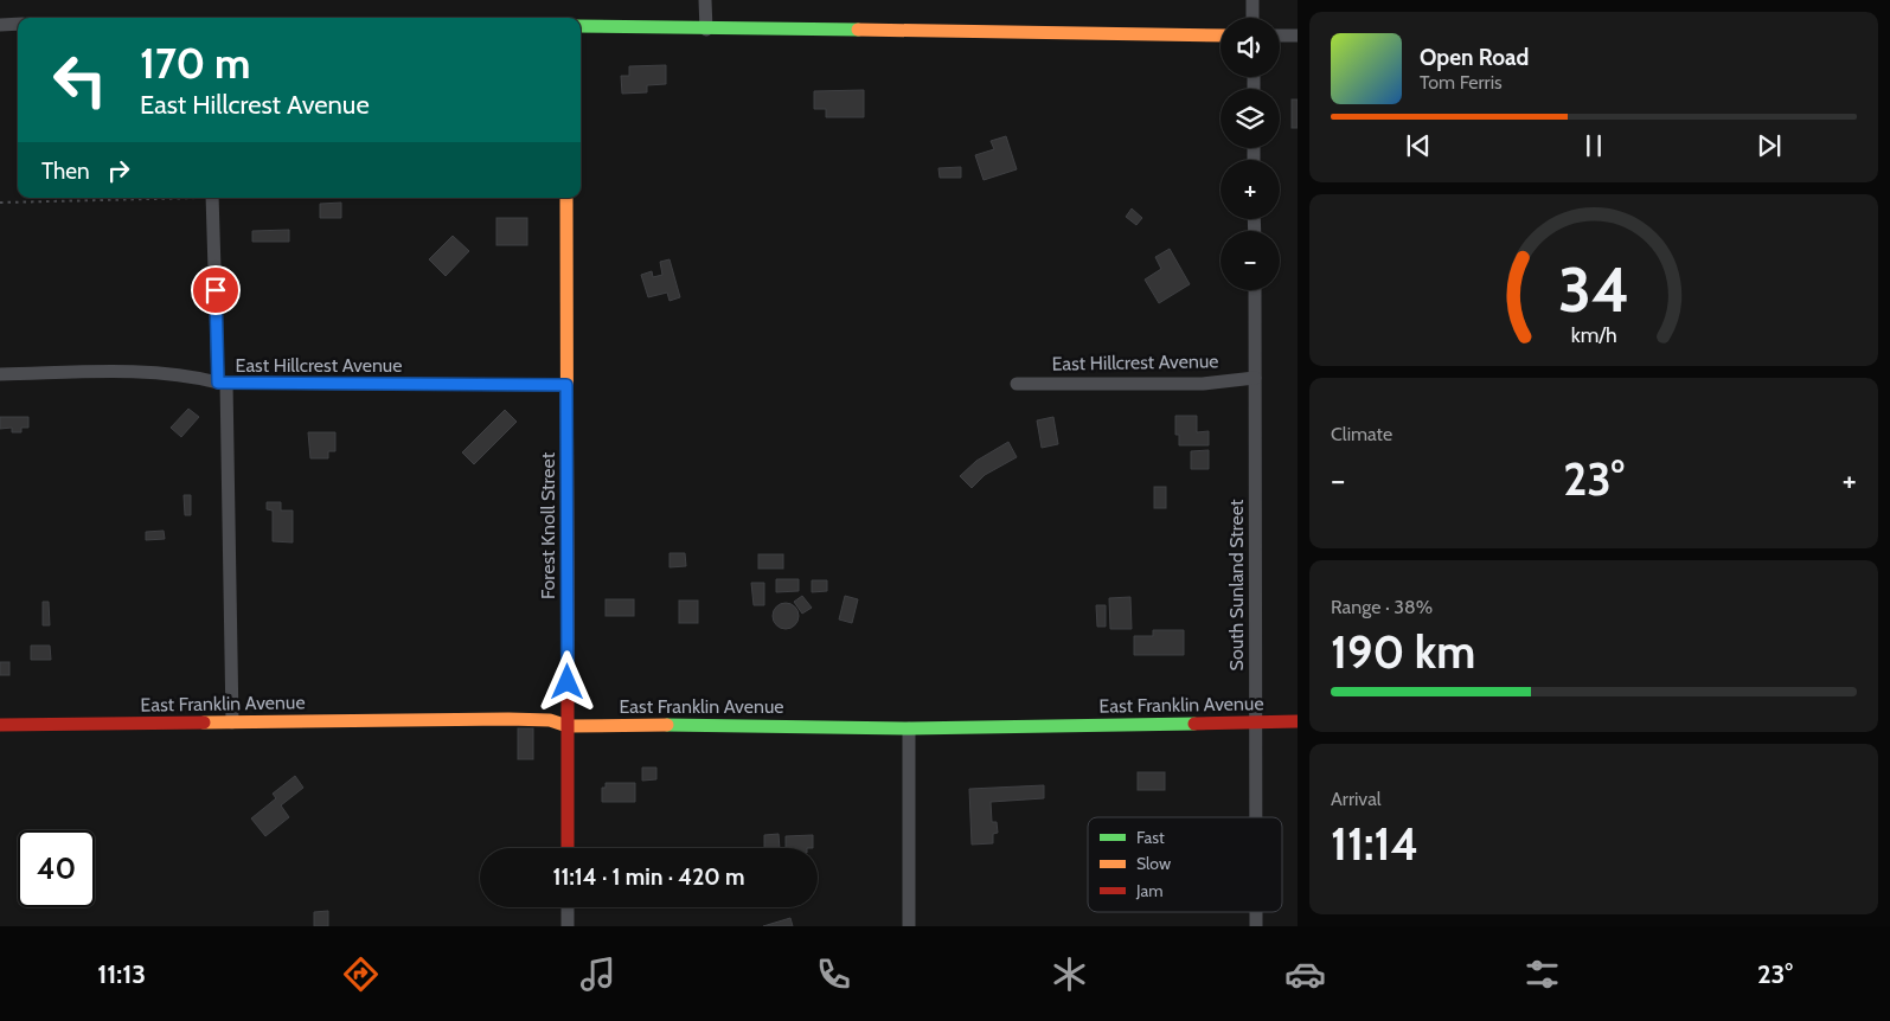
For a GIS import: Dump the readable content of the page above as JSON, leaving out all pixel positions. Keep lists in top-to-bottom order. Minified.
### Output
{"streets":{"street":["East Hillcrest Avenue","Forest Knoll Street","South Sunland Street","East Franklin Avenue"]},"crossings":[["East Hillcrest Avenue","Forest Knoll Street"],["East Hillcrest Avenue","South Sunland Street"],["Forest Knoll Street","East Franklin Avenue"],["South Sunland Street","East Franklin Avenue"]],"legend":["Fast","Slow","Jam"],"page":{"map_buttons":["+","−"],"turn":["170 m","East Hillcrest Avenue"],"song":["Open Road","Tom Ferris"],"then":"Then","tile":["Climate",["Range · 38%","190 km"],["Arrival","11:14"]],"heat":["−","23°","+"],"limit":"40","trip":"11:14 · 1 min · 420 m","tabs":["11:13","23°"],"gauge":["34","km/h"]}}
